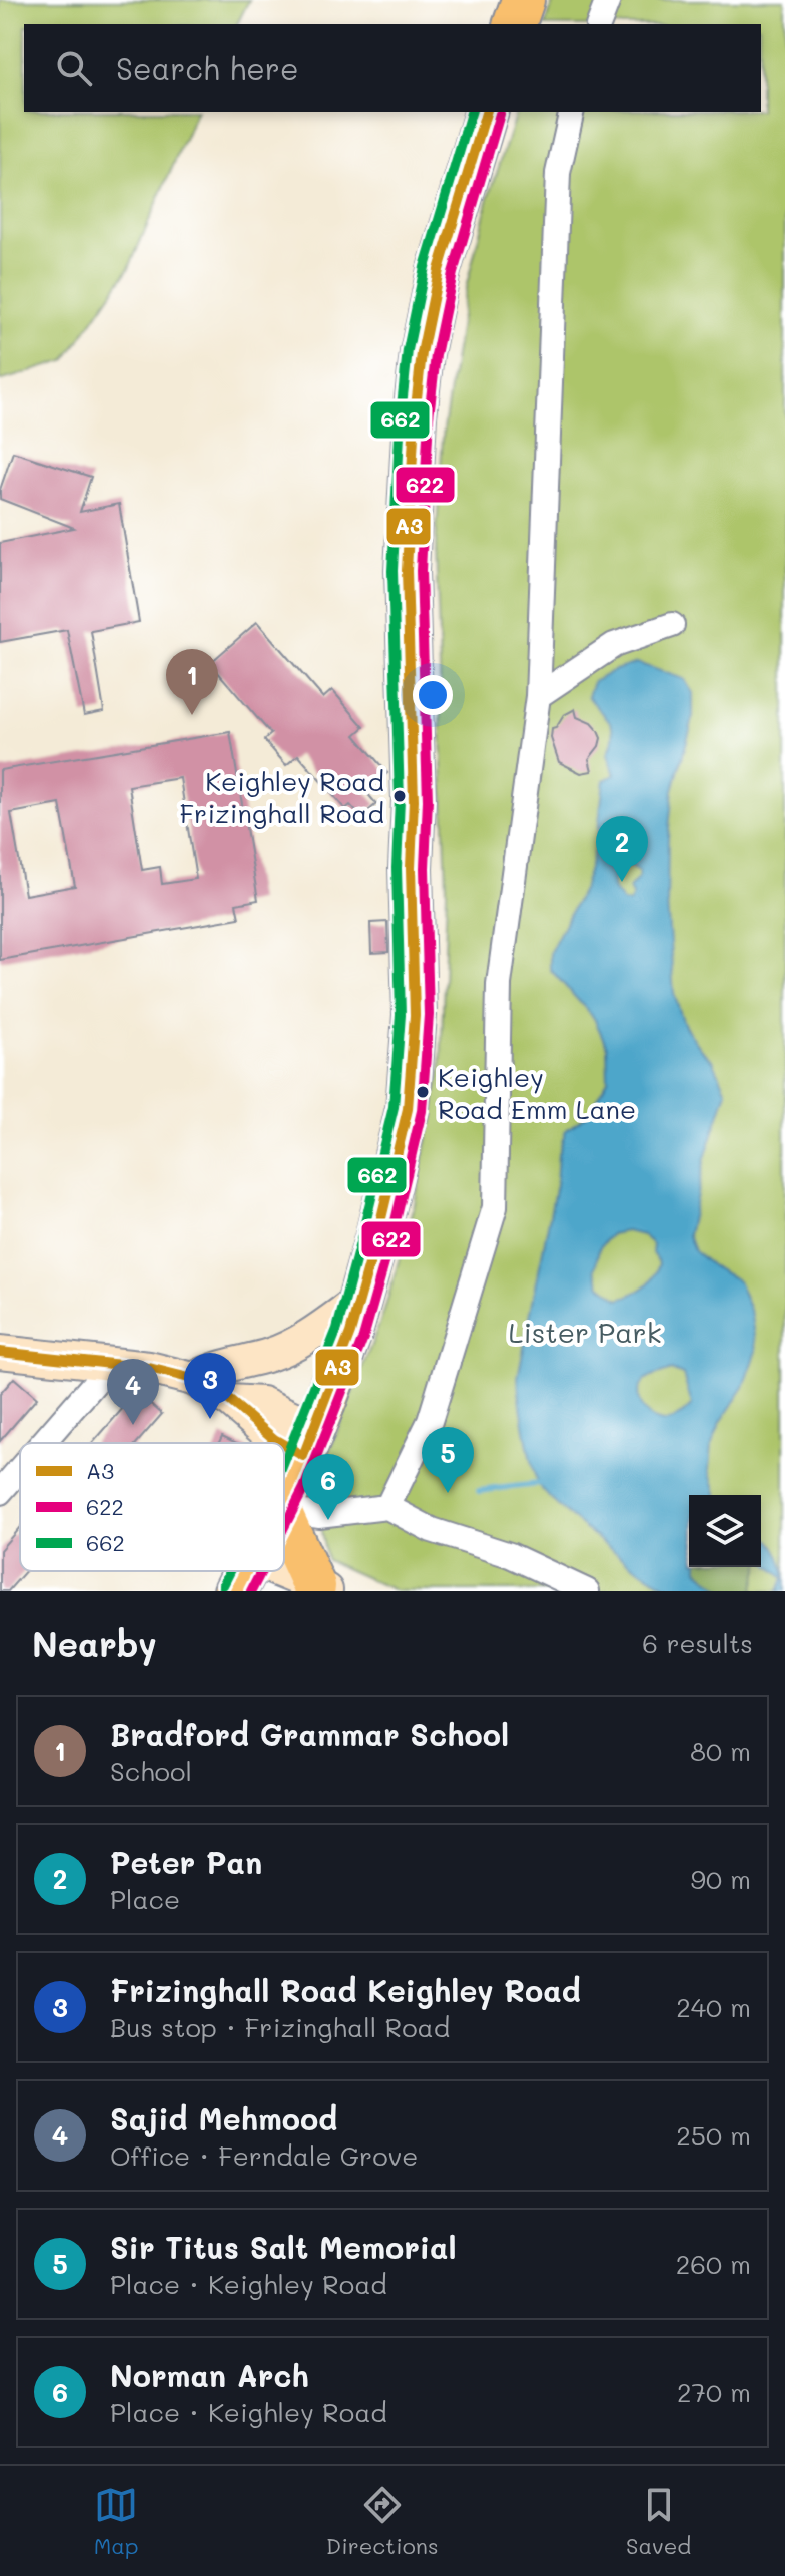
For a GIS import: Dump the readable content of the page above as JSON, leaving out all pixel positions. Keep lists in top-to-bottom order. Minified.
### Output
{"parks":["Lister Park"],"places":["Keighley Road Frizinghall Road","Keighley Road Emm Lane"],"lines":["transit line A3","transit line 662","transit line 622"],"legend":["A3","622","662"],"page":{"search":"Search here","pins":["1","2","3","4","5","6"],"heading":["Nearby","6 results"],"list":[{"mark":"1","name":"Bradford Grammar School","note":"School","value":"80 m"},{"mark":"2","name":"Peter Pan","note":"Place","value":"90 m"},{"mark":"3","name":"Frizinghall Road Keighley Road","note":"Bus stop · Frizinghall Road","value":"240 m"},{"mark":"4","name":"Sajid Mehmood","note":"Office · Ferndale Grove","value":"250 m"},{"mark":"5","name":"Sir Titus Salt Memorial","note":"Place · Keighley Road","value":"260 m"},{"mark":"6","name":"Norman Arch","note":"Place · Keighley Road","value":"270 m"}],"nav":["Map","Directions","Saved"]}}
